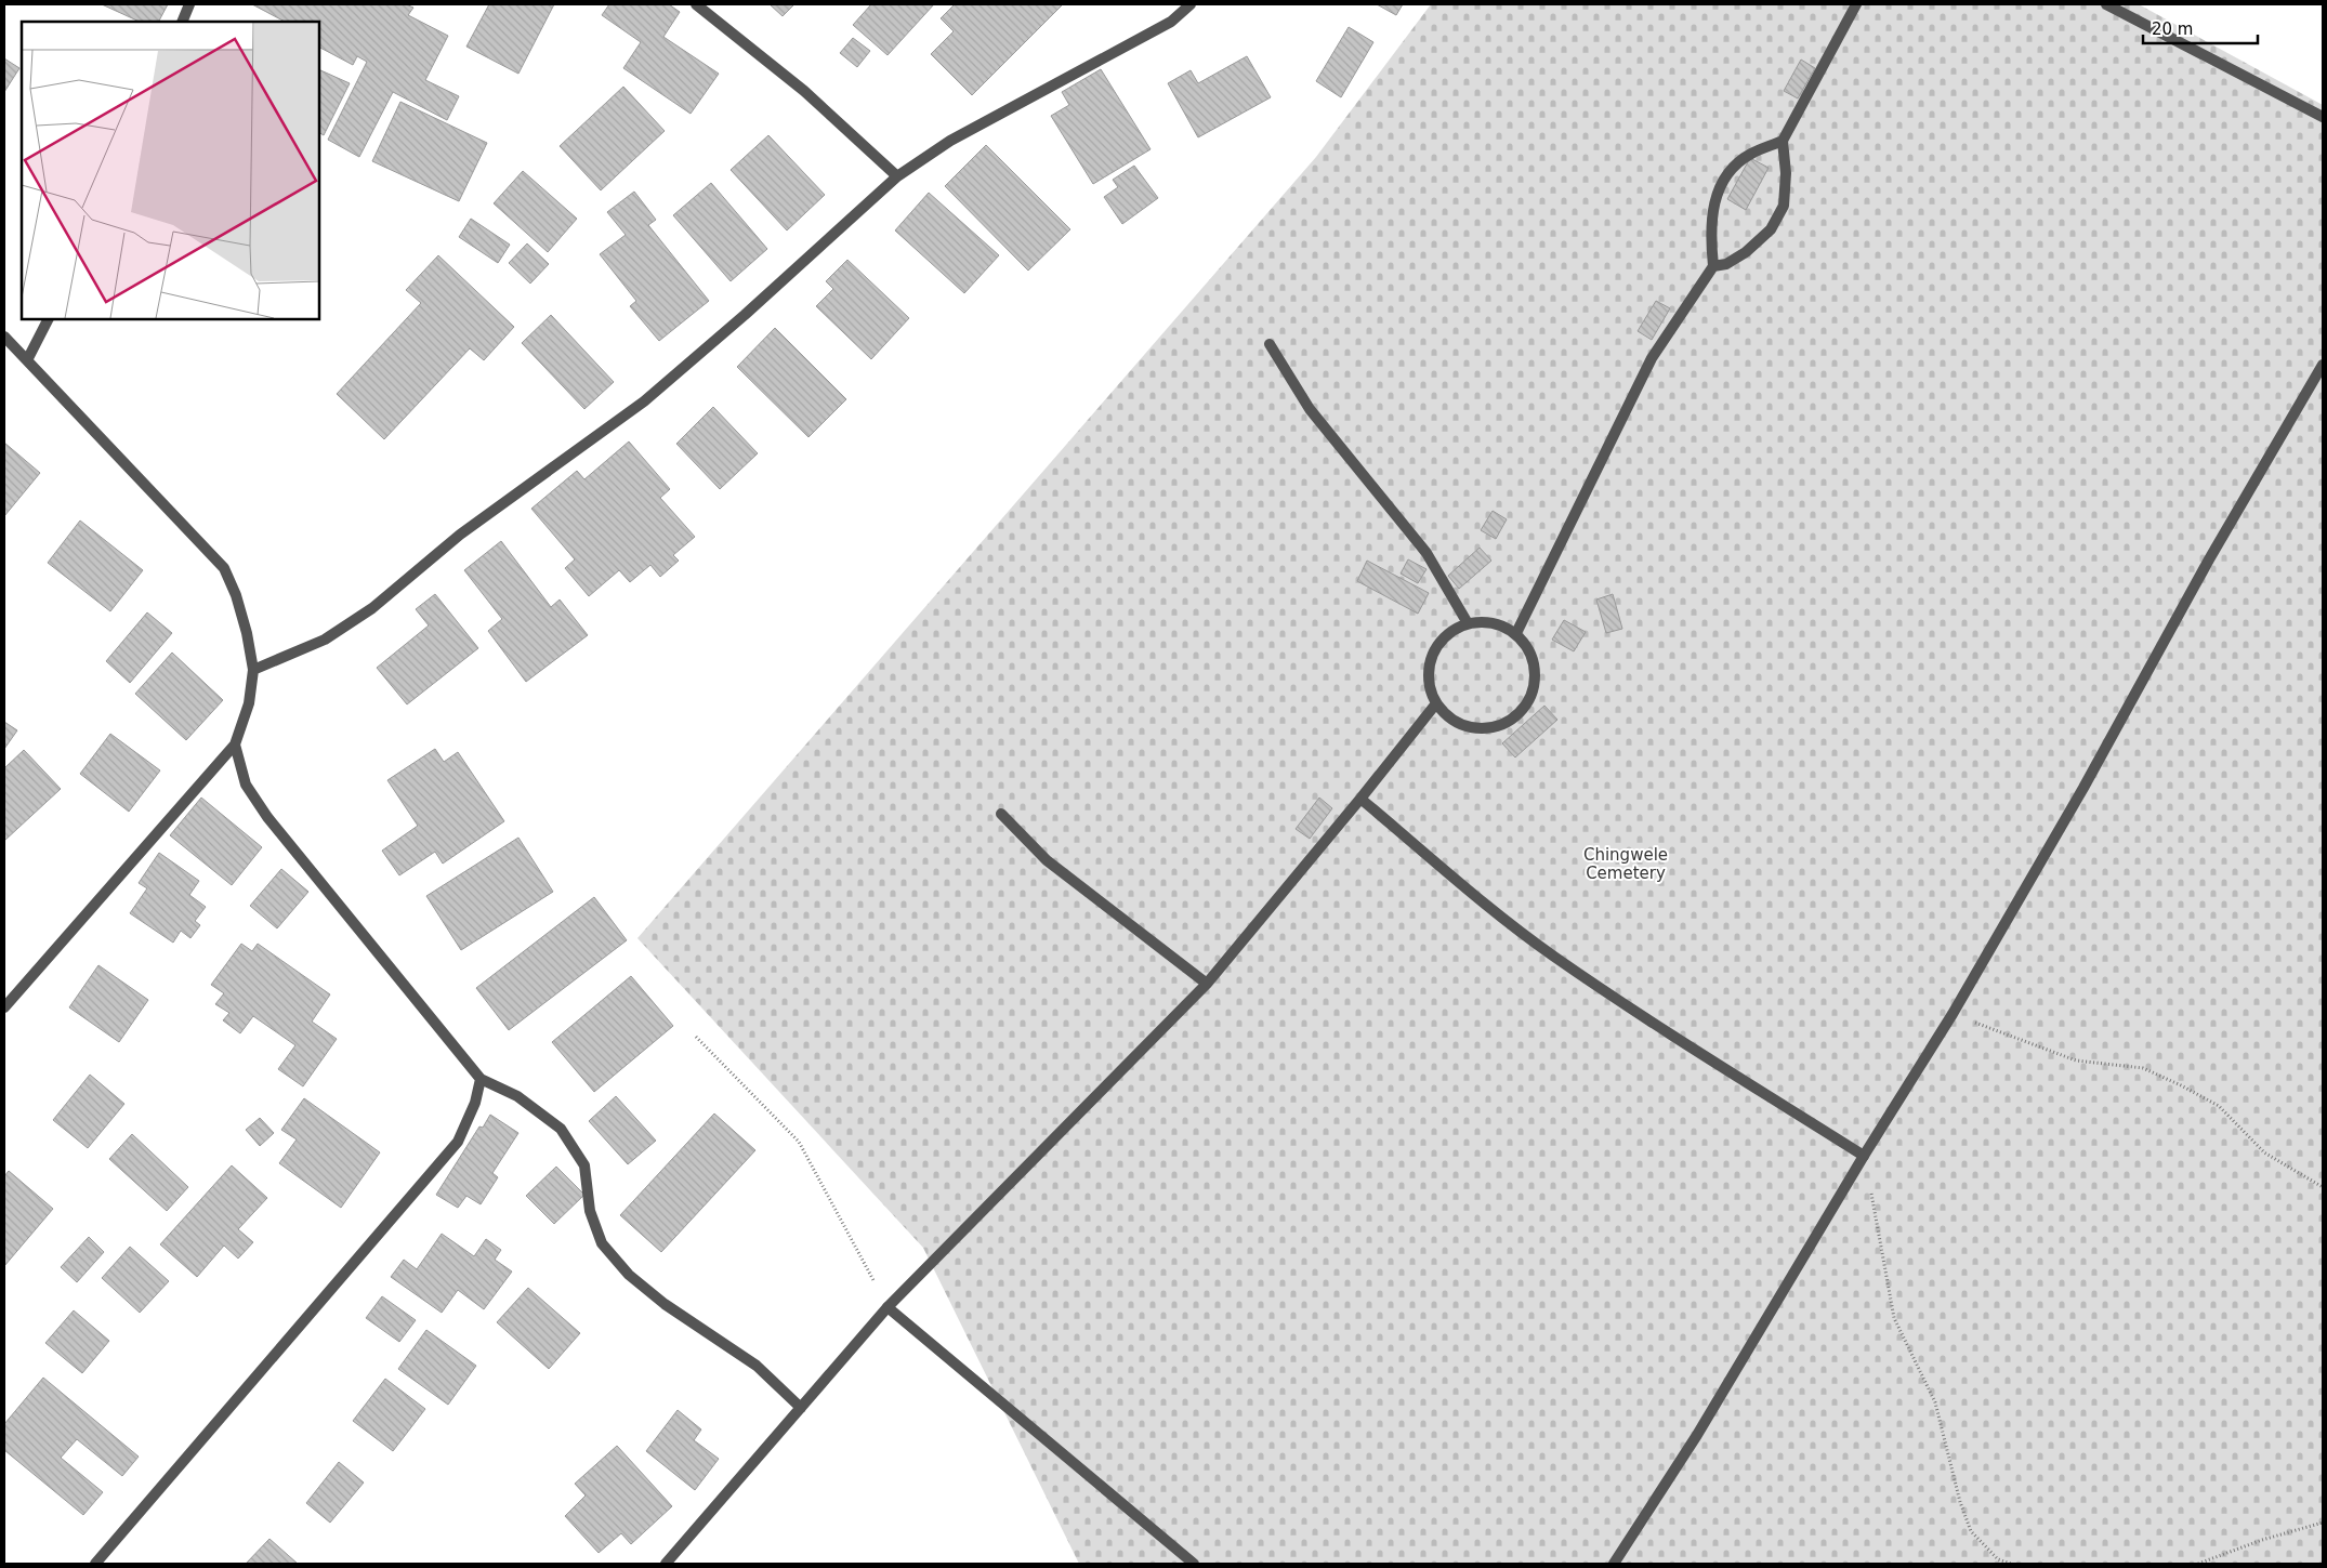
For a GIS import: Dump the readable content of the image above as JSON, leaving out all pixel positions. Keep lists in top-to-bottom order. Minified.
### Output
{"parks":["Chingwele Cemetery"],"scale_bar":"20 m"}
